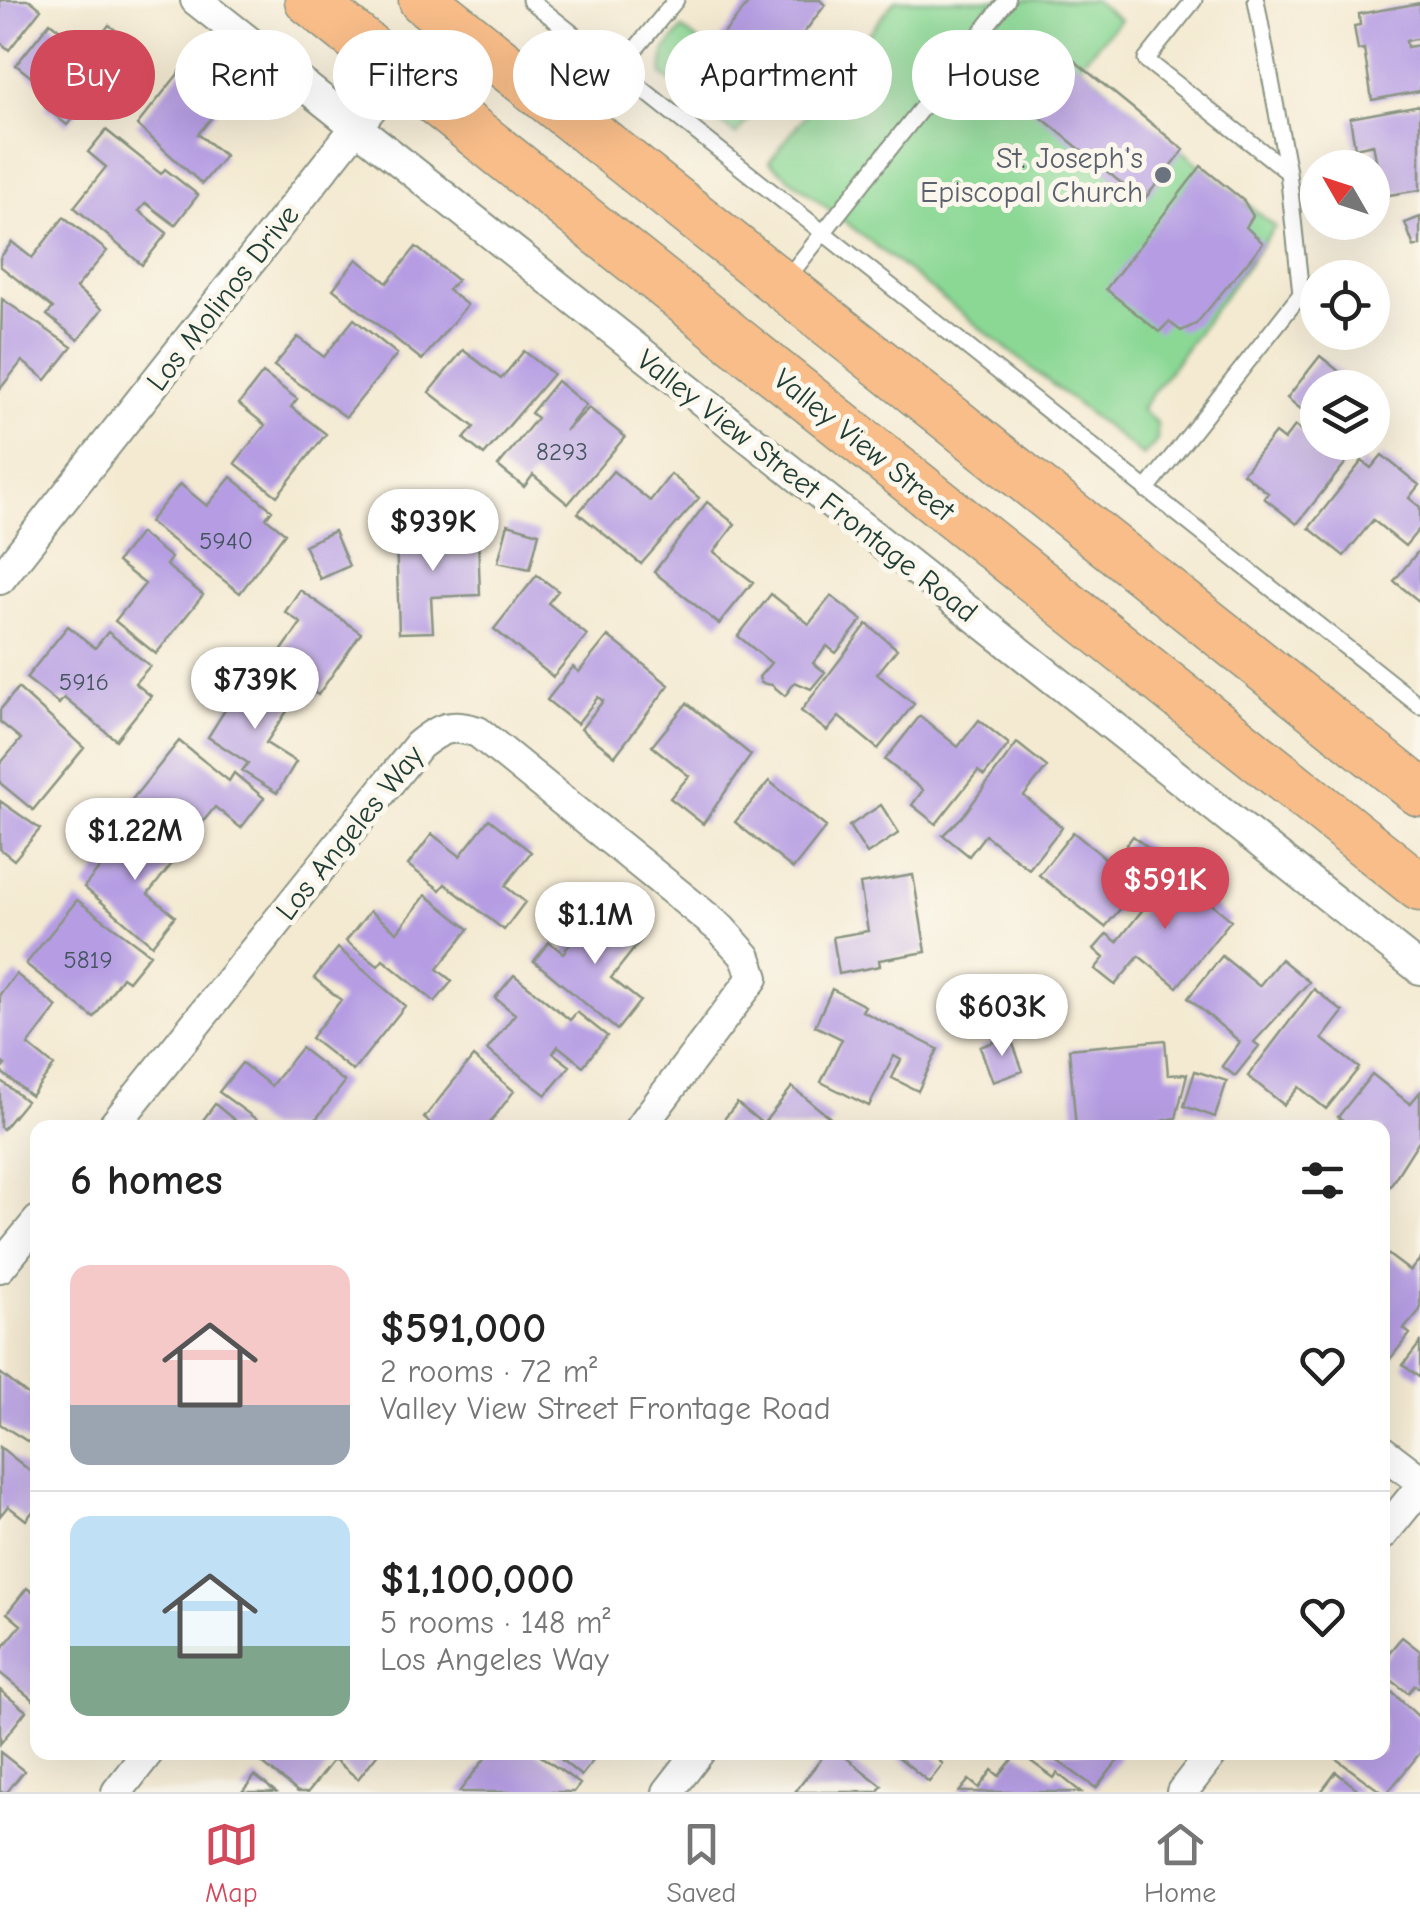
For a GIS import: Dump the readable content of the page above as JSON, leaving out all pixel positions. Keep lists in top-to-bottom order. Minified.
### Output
{"streets":{"main road":["Valley View Street"],"street":["Los Molinos Drive","Valley View Street Frontage Road","Los Angeles Way"]},"crossings":[["Los Molinos Drive","Valley View Street Frontage Road"]],"places":["St. Joseph's Episcopal Church"],"house_numbers":["8293","5940","5916","5819"],"north":"top left","page":{"chip":["Buy","Rent","Filters","New","Apartment","House"],"price":["$939K","$739K","$1.22M","$591K","$1.1M","$603K"],"heading":"6 homes","list":[{"name":"$591,000","note":"2 rooms · 72 m² · Valley View Street Frontage Road"},{"name":"$1,100,000","note":"5 rooms · 148 m² · Los Angeles Way"}],"tabs":["Map","Saved","Home"]}}
